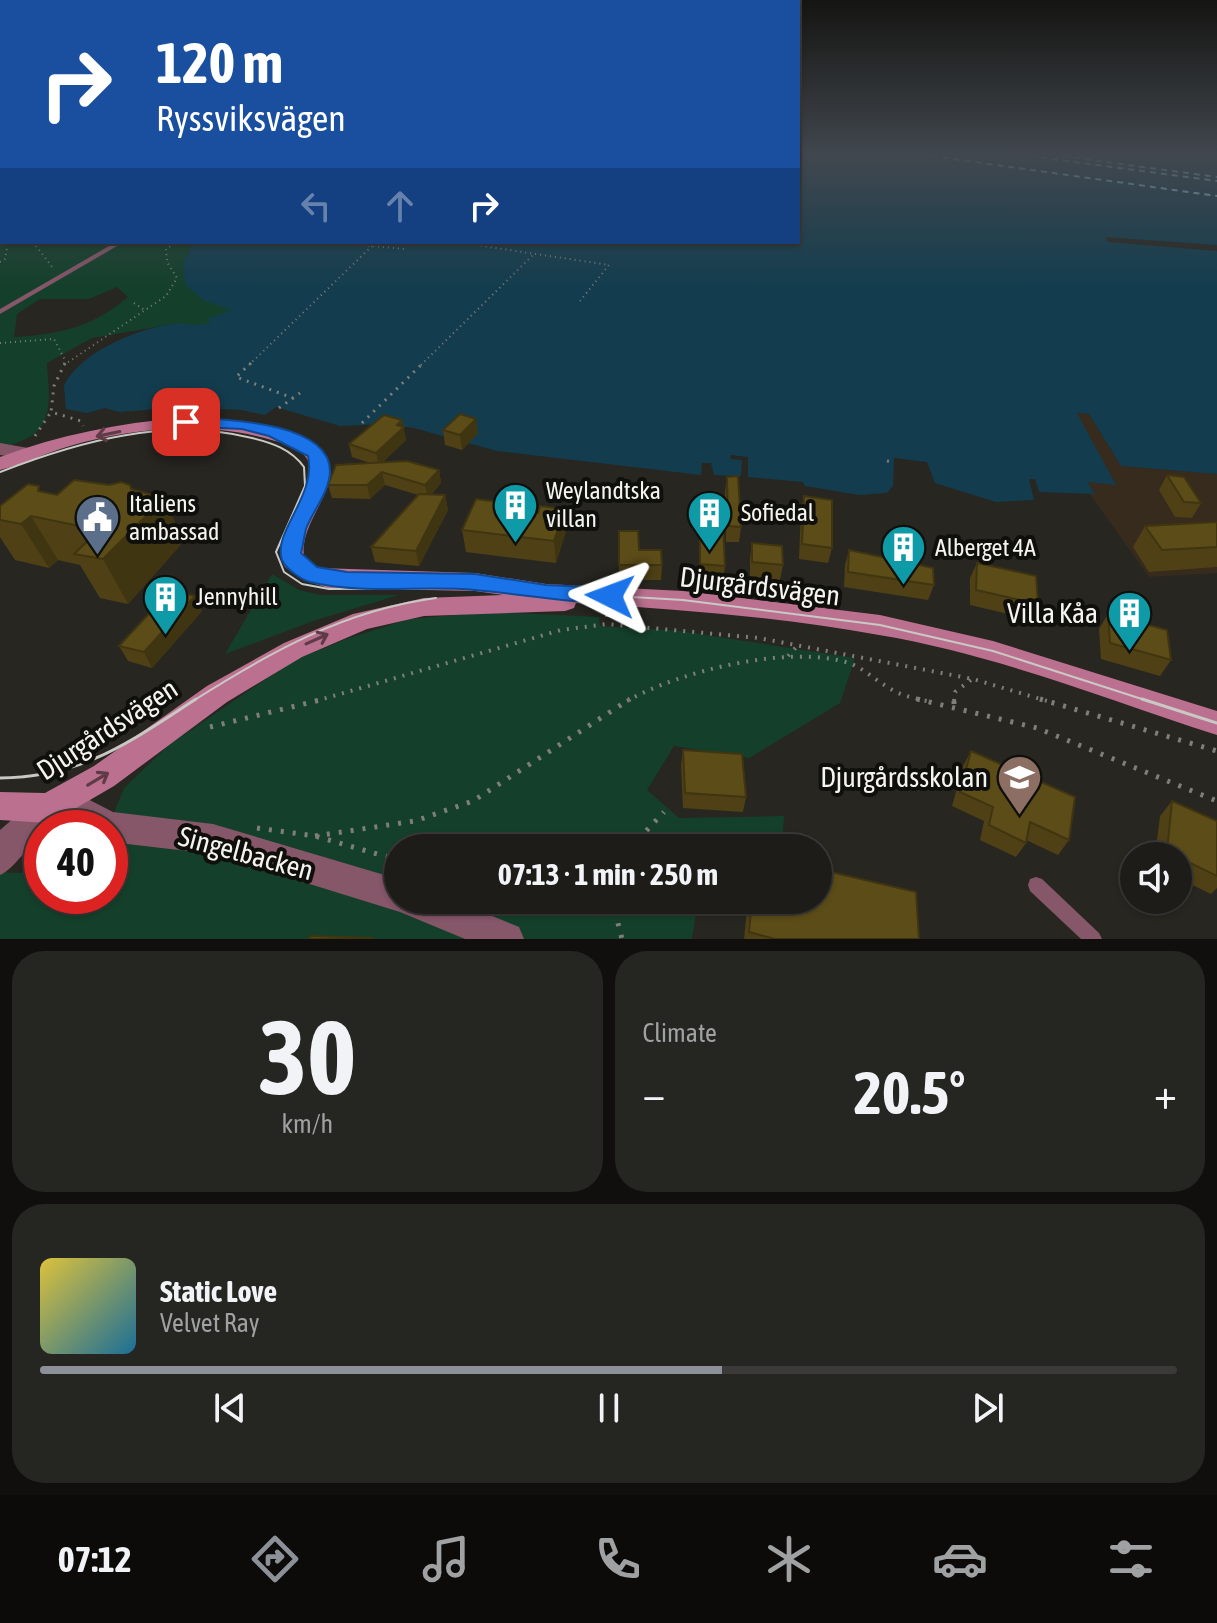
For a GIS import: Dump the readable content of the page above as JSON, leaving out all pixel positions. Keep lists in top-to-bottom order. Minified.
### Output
{"streets":{"street":["Djurgårdsvägen","Singelbacken"]},"crossings":[["Djurgårdsvägen","Singelbacken"]],"places":{"building":["Weylandtska villan","Sofiedal","Alberget 4A","Jennyhill","Villa Kåa"],"public building":["Italiens ambassad"],"school or university":["Djurgårdsskolan"]},"page":{"turn":["120 m","Ryssviksvägen"],"limit":"40","trip":"07:13 · 1 min · 250 m","tile":[["30","km/h"],"Climate"],"heat":["−","20.5°","+"],"song":["Static Love","Velvet Ray"],"tabs":"07:12"}}
